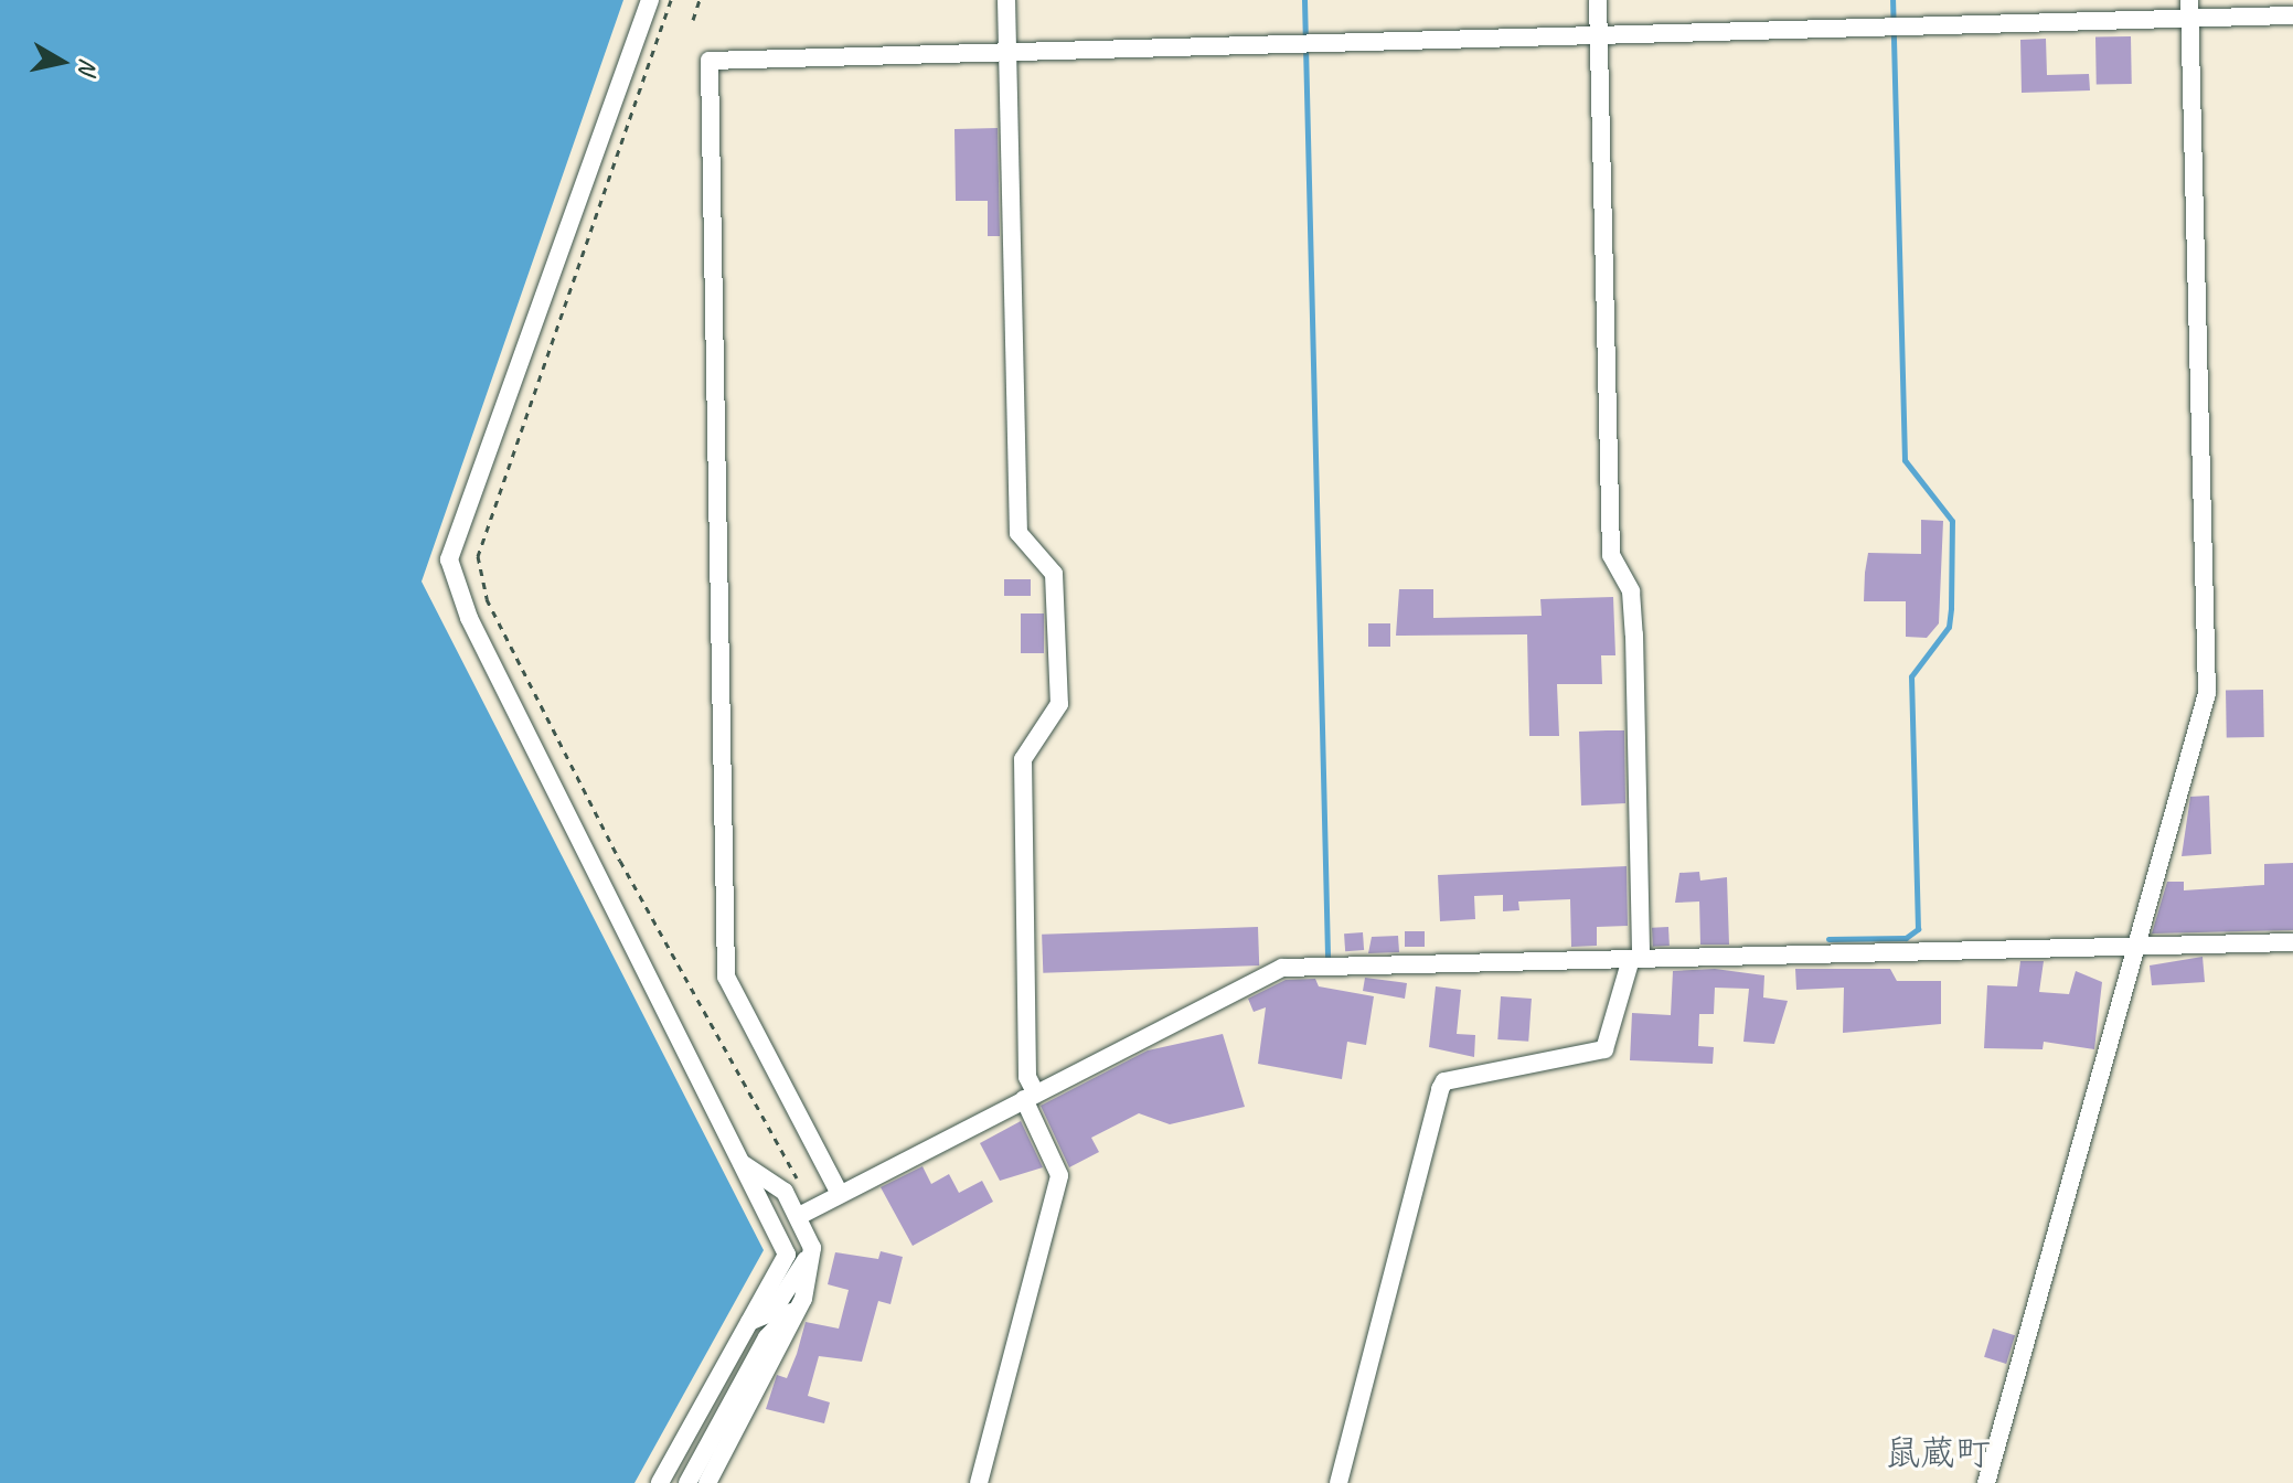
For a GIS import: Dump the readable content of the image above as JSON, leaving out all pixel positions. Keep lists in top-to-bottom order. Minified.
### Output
{"districts":["鼠蔵町"],"north":"right"}
